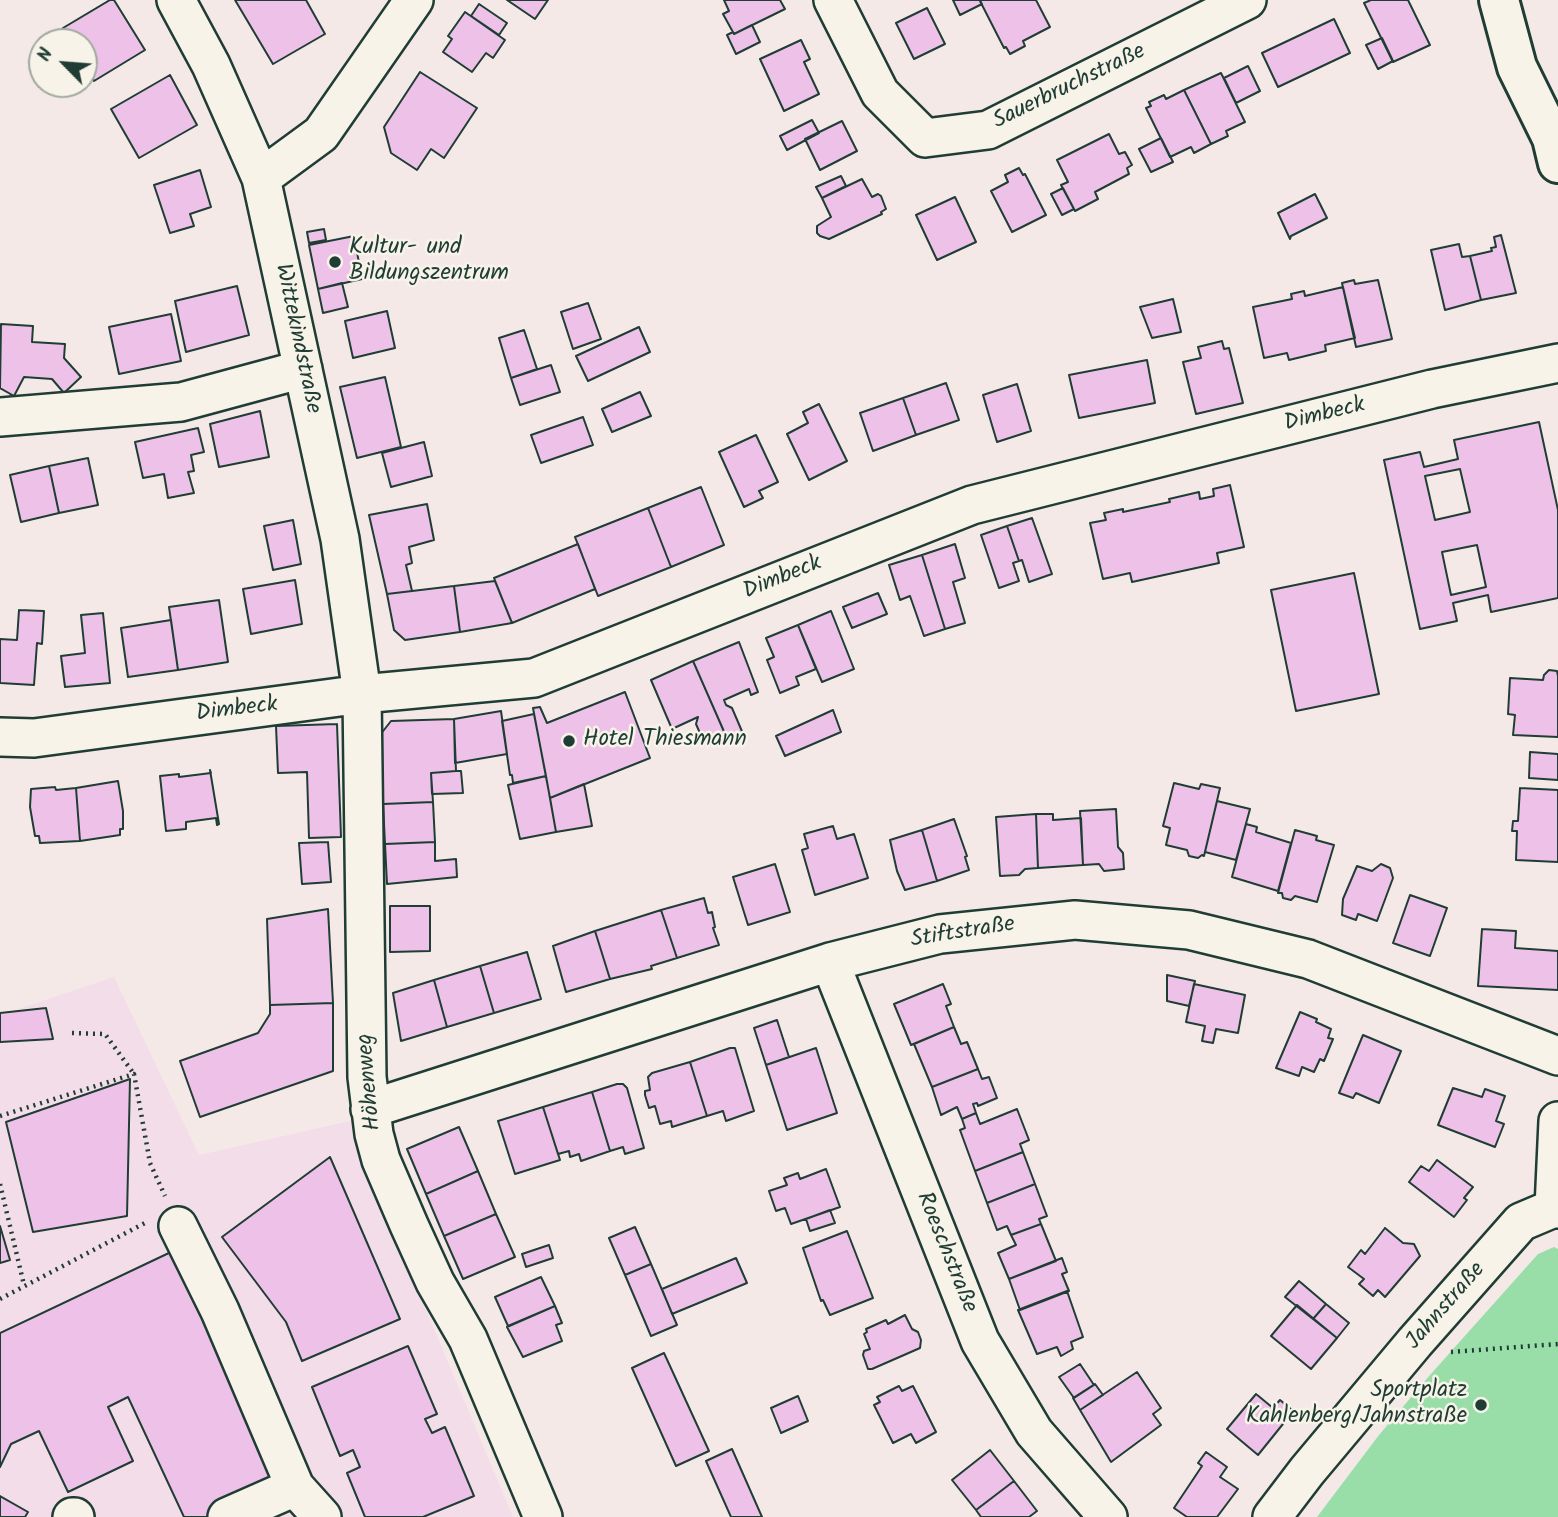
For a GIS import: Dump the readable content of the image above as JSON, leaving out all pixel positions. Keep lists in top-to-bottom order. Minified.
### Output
{"streets":{"street":["Sauerbruchstraße","Wittekindstraße","Dimbeck","Stiftstraße","Höhenweg","Roeschstraße","Jahnstraße"]},"crossings":[["Wittekindstraße","Dimbeck"],["Wittekindstraße","Höhenweg"],["Dimbeck","Höhenweg"],["Stiftstraße","Höhenweg"],["Stiftstraße","Roeschstraße"]],"places":["Kultur- und Bildungszentrum","Hotel Thiesmann","Sportplatz Kahlenberg/Jahnstraße"],"north":"top left"}
